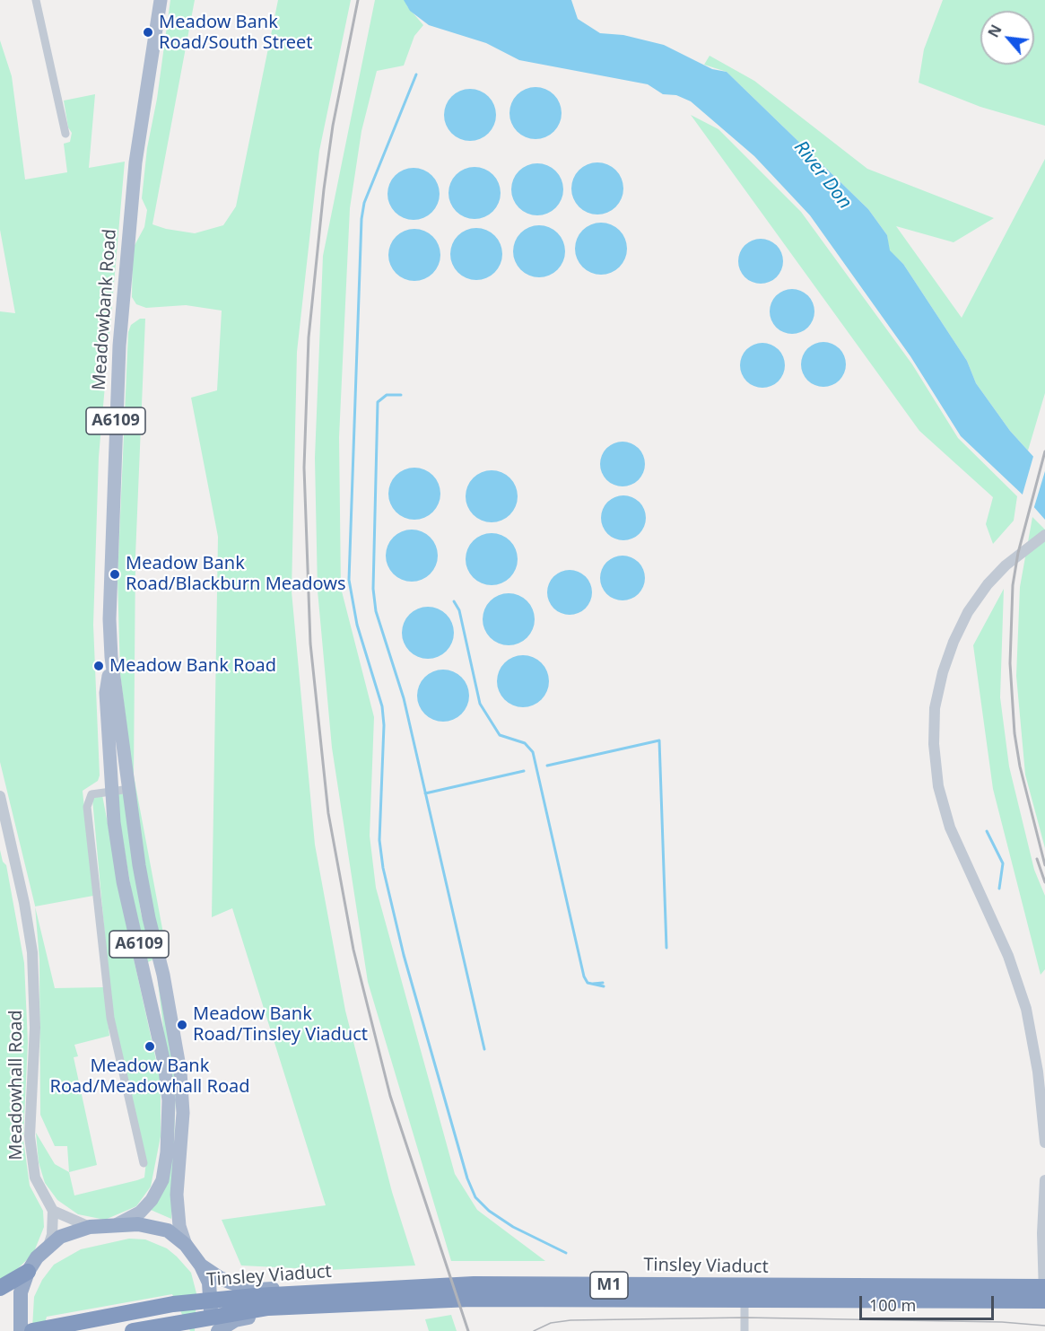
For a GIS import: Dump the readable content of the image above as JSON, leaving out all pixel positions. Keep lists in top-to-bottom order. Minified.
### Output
{"streets":{"highway":["Tinsley Viaduct","M1"],"main road":["Meadowbank Road","A6109"],"street":["Meadowhall Road"]},"crossings":[["Meadowbank Road","A6109"]],"water":["River Don"],"places":["Meadow Bank Road/South Street","Meadow Bank Road/Blackburn Meadows","Meadow Bank Road","Meadow Bank Road/Tinsley Viaduct","Meadow Bank Road/Meadowhall Road"],"scale_bar":"100 m","north":"top left"}
